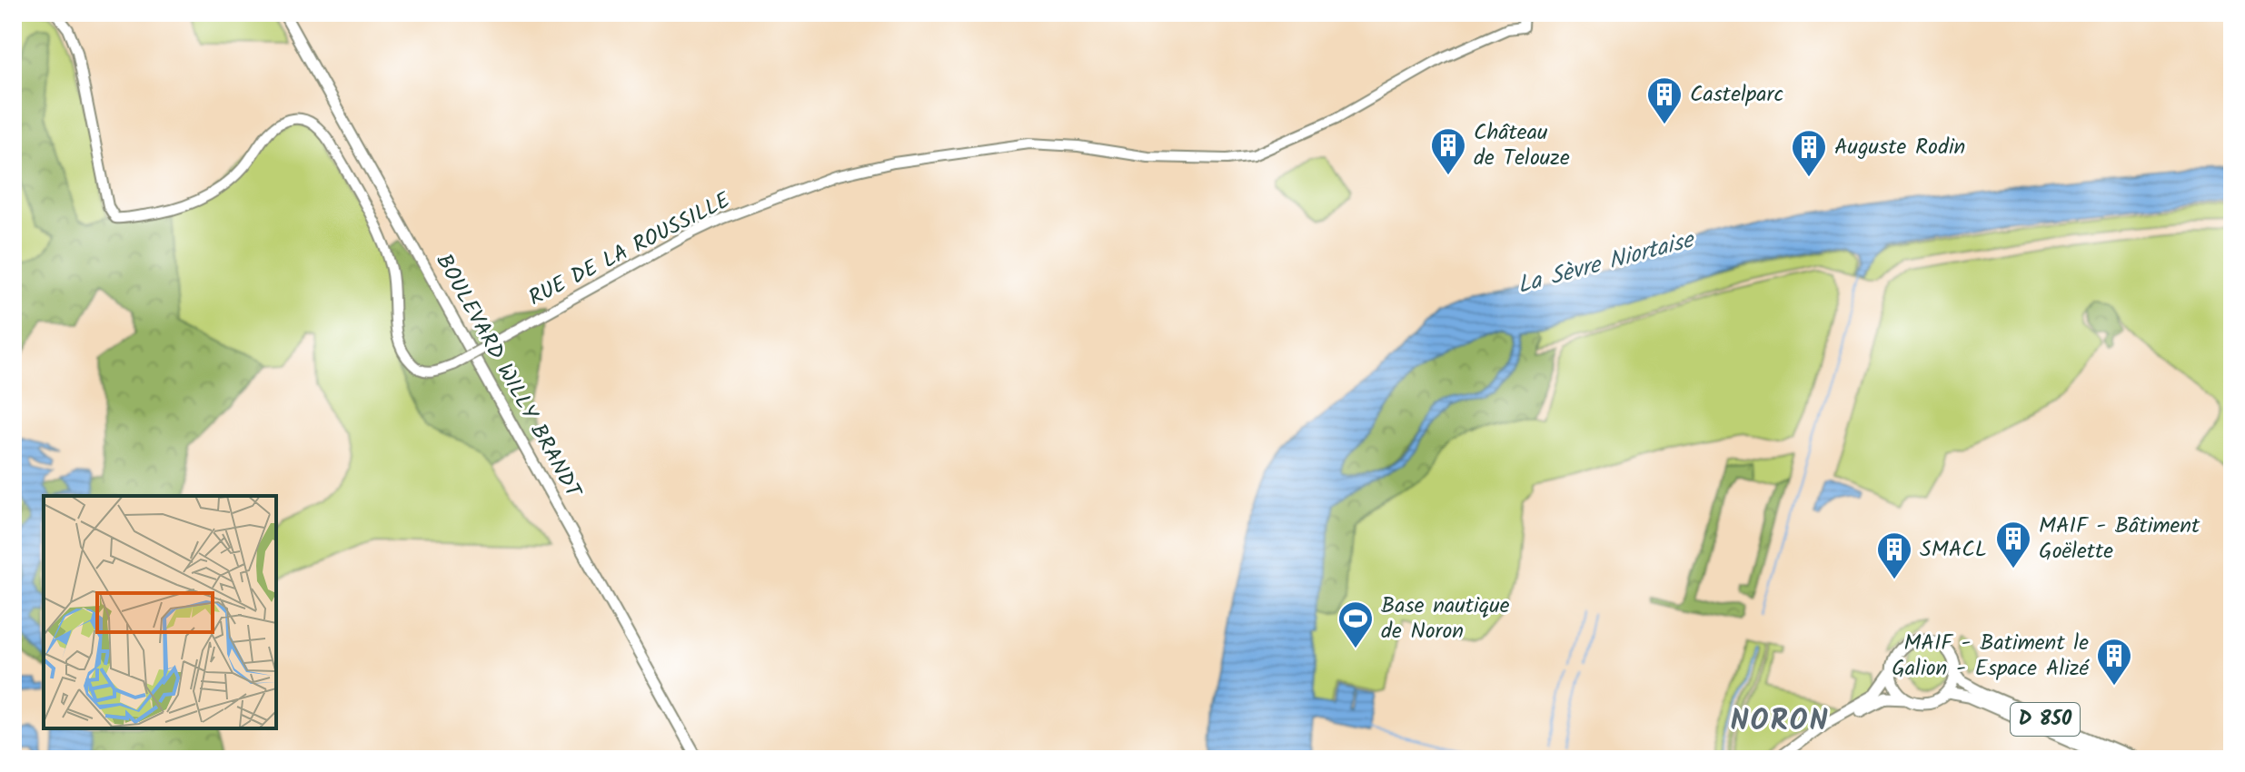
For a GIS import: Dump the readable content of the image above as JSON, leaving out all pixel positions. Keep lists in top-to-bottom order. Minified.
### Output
{"streets":{"main road":["BOULEVARD WILLY BRANDT","D 850"],"street":["RUE DE LA ROUSSILLE"]},"districts":["NORON"],"water":["La Sèvre Niortaise"],"places":{"building":["Castelparc","Château de Telouze","Auguste Rodin","MAIF - Bâtiment Goëlette","SMACL","MAIF - Batiment le Galion - Espace Alizé"],"sports":["Base nautique de Noron"]}}
